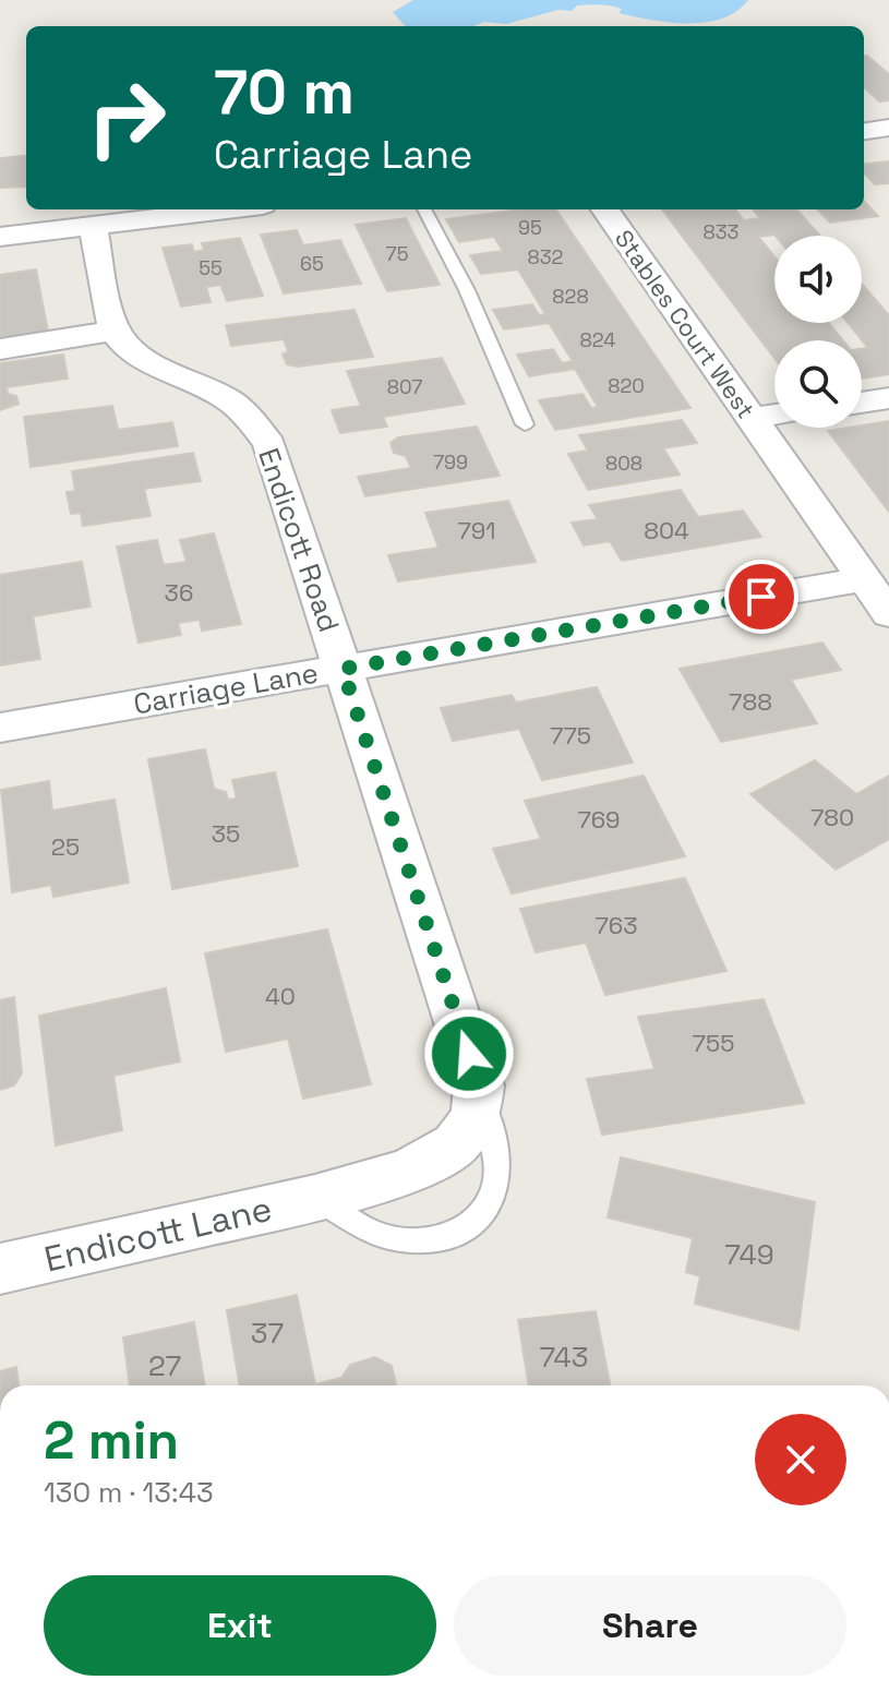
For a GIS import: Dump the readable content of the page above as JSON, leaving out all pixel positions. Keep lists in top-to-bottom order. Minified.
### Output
{"streets":{"street":["Stables Court West","Endicott Road","Carriage Lane","Endicott Lane"]},"crossings":[["Stables Court West","Carriage Lane"],["Endicott Road","Carriage Lane"],["Endicott Road","Endicott Lane"]],"house_numbers":["95","833","75","832","65","55","828","824","820","807","799","808","791","804","36","788","775","780","769","35","25","763","40","755","749","37","743","27"],"page":{"turn":["70 m","Carriage Lane"],"heading":["2 min","130 m · 13:43"],"buttons":["Exit","Share"]}}
